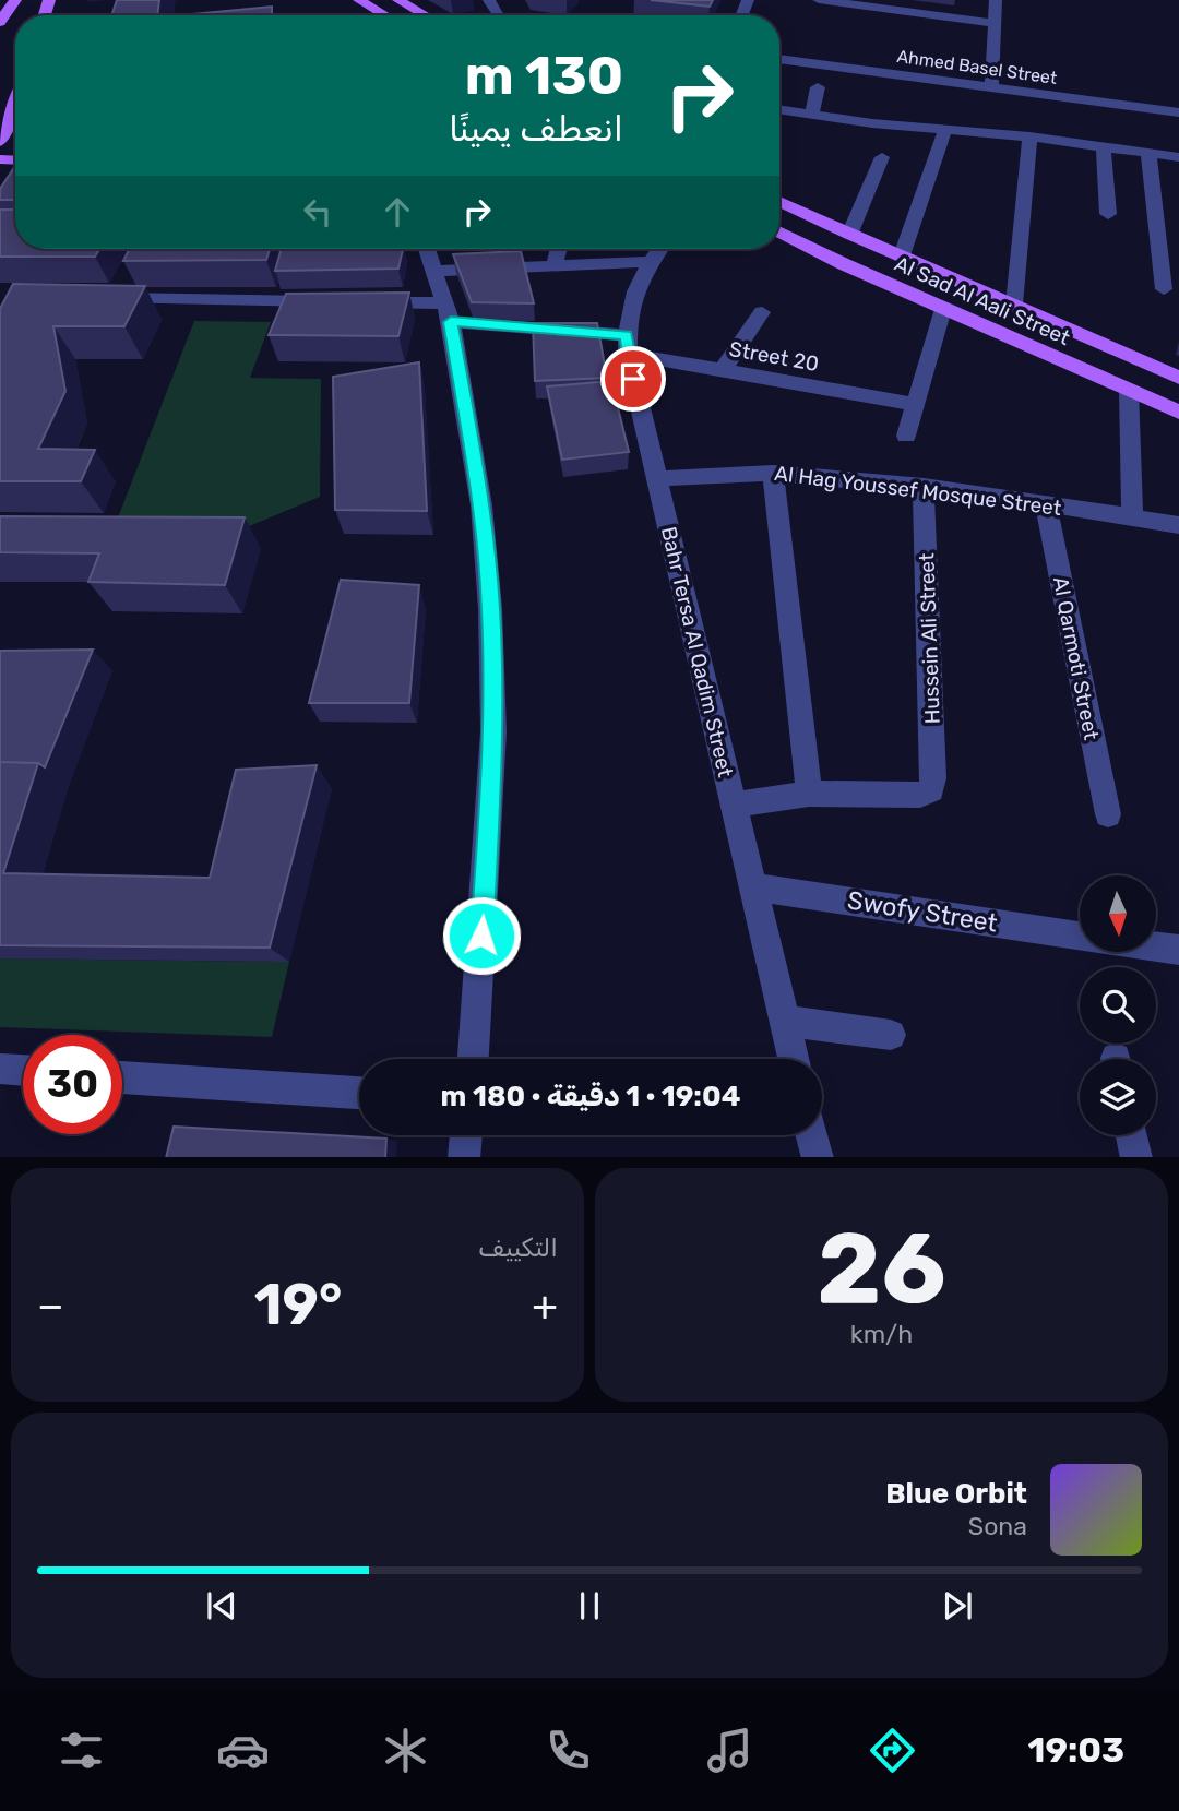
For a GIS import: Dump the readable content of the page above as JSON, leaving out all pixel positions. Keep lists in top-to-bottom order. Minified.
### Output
{"streets":{"main road":["Al Sad Al Aali Street"],"street":["Ahmed Basel Street","Street 20","Al Hag Youssef Mosque Street","Hussein Ali Street","Bahr Tersa Al Qadim Street","Al Qarmoti Street","Swofy Street"]},"crossings":[["Street 20","Bahr Tersa Al Qadim Street"],["Al Hag Youssef Mosque Street","Hussein Ali Street"],["Al Hag Youssef Mosque Street","Bahr Tersa Al Qadim Street"],["Al Hag Youssef Mosque Street","Al Qarmoti Street"],["Bahr Tersa Al Qadim Street","Swofy Street"]],"north":"bottom","page":{"turn":["130 m","انعطف يمينًا"],"limit":"30","trip":"19:04 · 1 دقيقة · 180 m","tile":[["26","km/h"],"التكييف"],"heat":["−","19°","+"],"song":["Blue Orbit","Sona"],"tabs":"19:03"}}
